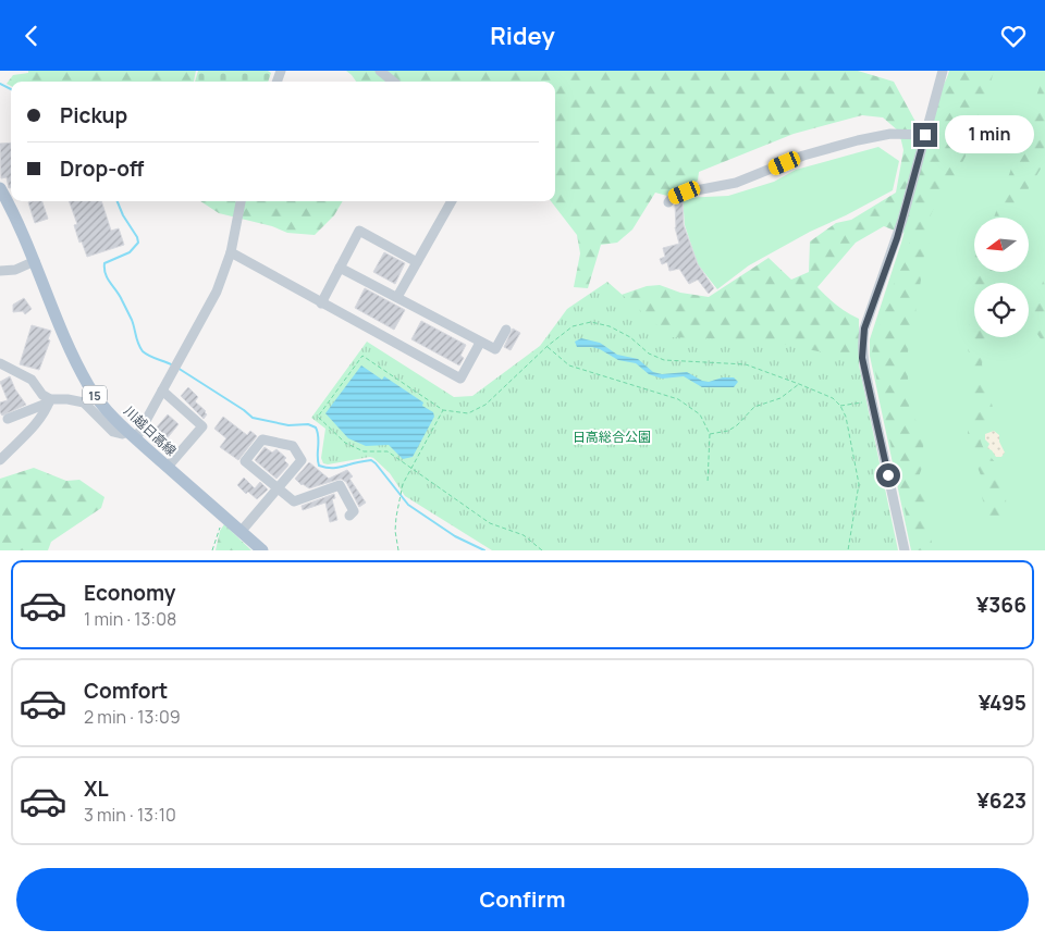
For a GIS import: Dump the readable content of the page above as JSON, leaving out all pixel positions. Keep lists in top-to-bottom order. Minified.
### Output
{"streets":{"main road":["15","川越日高線"]},"parks":["日高総合公園"],"north":"left","page":{"header":"Ridey","banner":["Pickup","Drop-off"],"bubble":"1 min","list":[{"name":"Economy","note":"1 min · 13:08","value":"¥366"},{"name":"Comfort","note":"2 min · 13:09","value":"¥495"},{"name":"XL","note":"3 min · 13:10","value":"¥623"}],"buttons":"Confirm"}}
